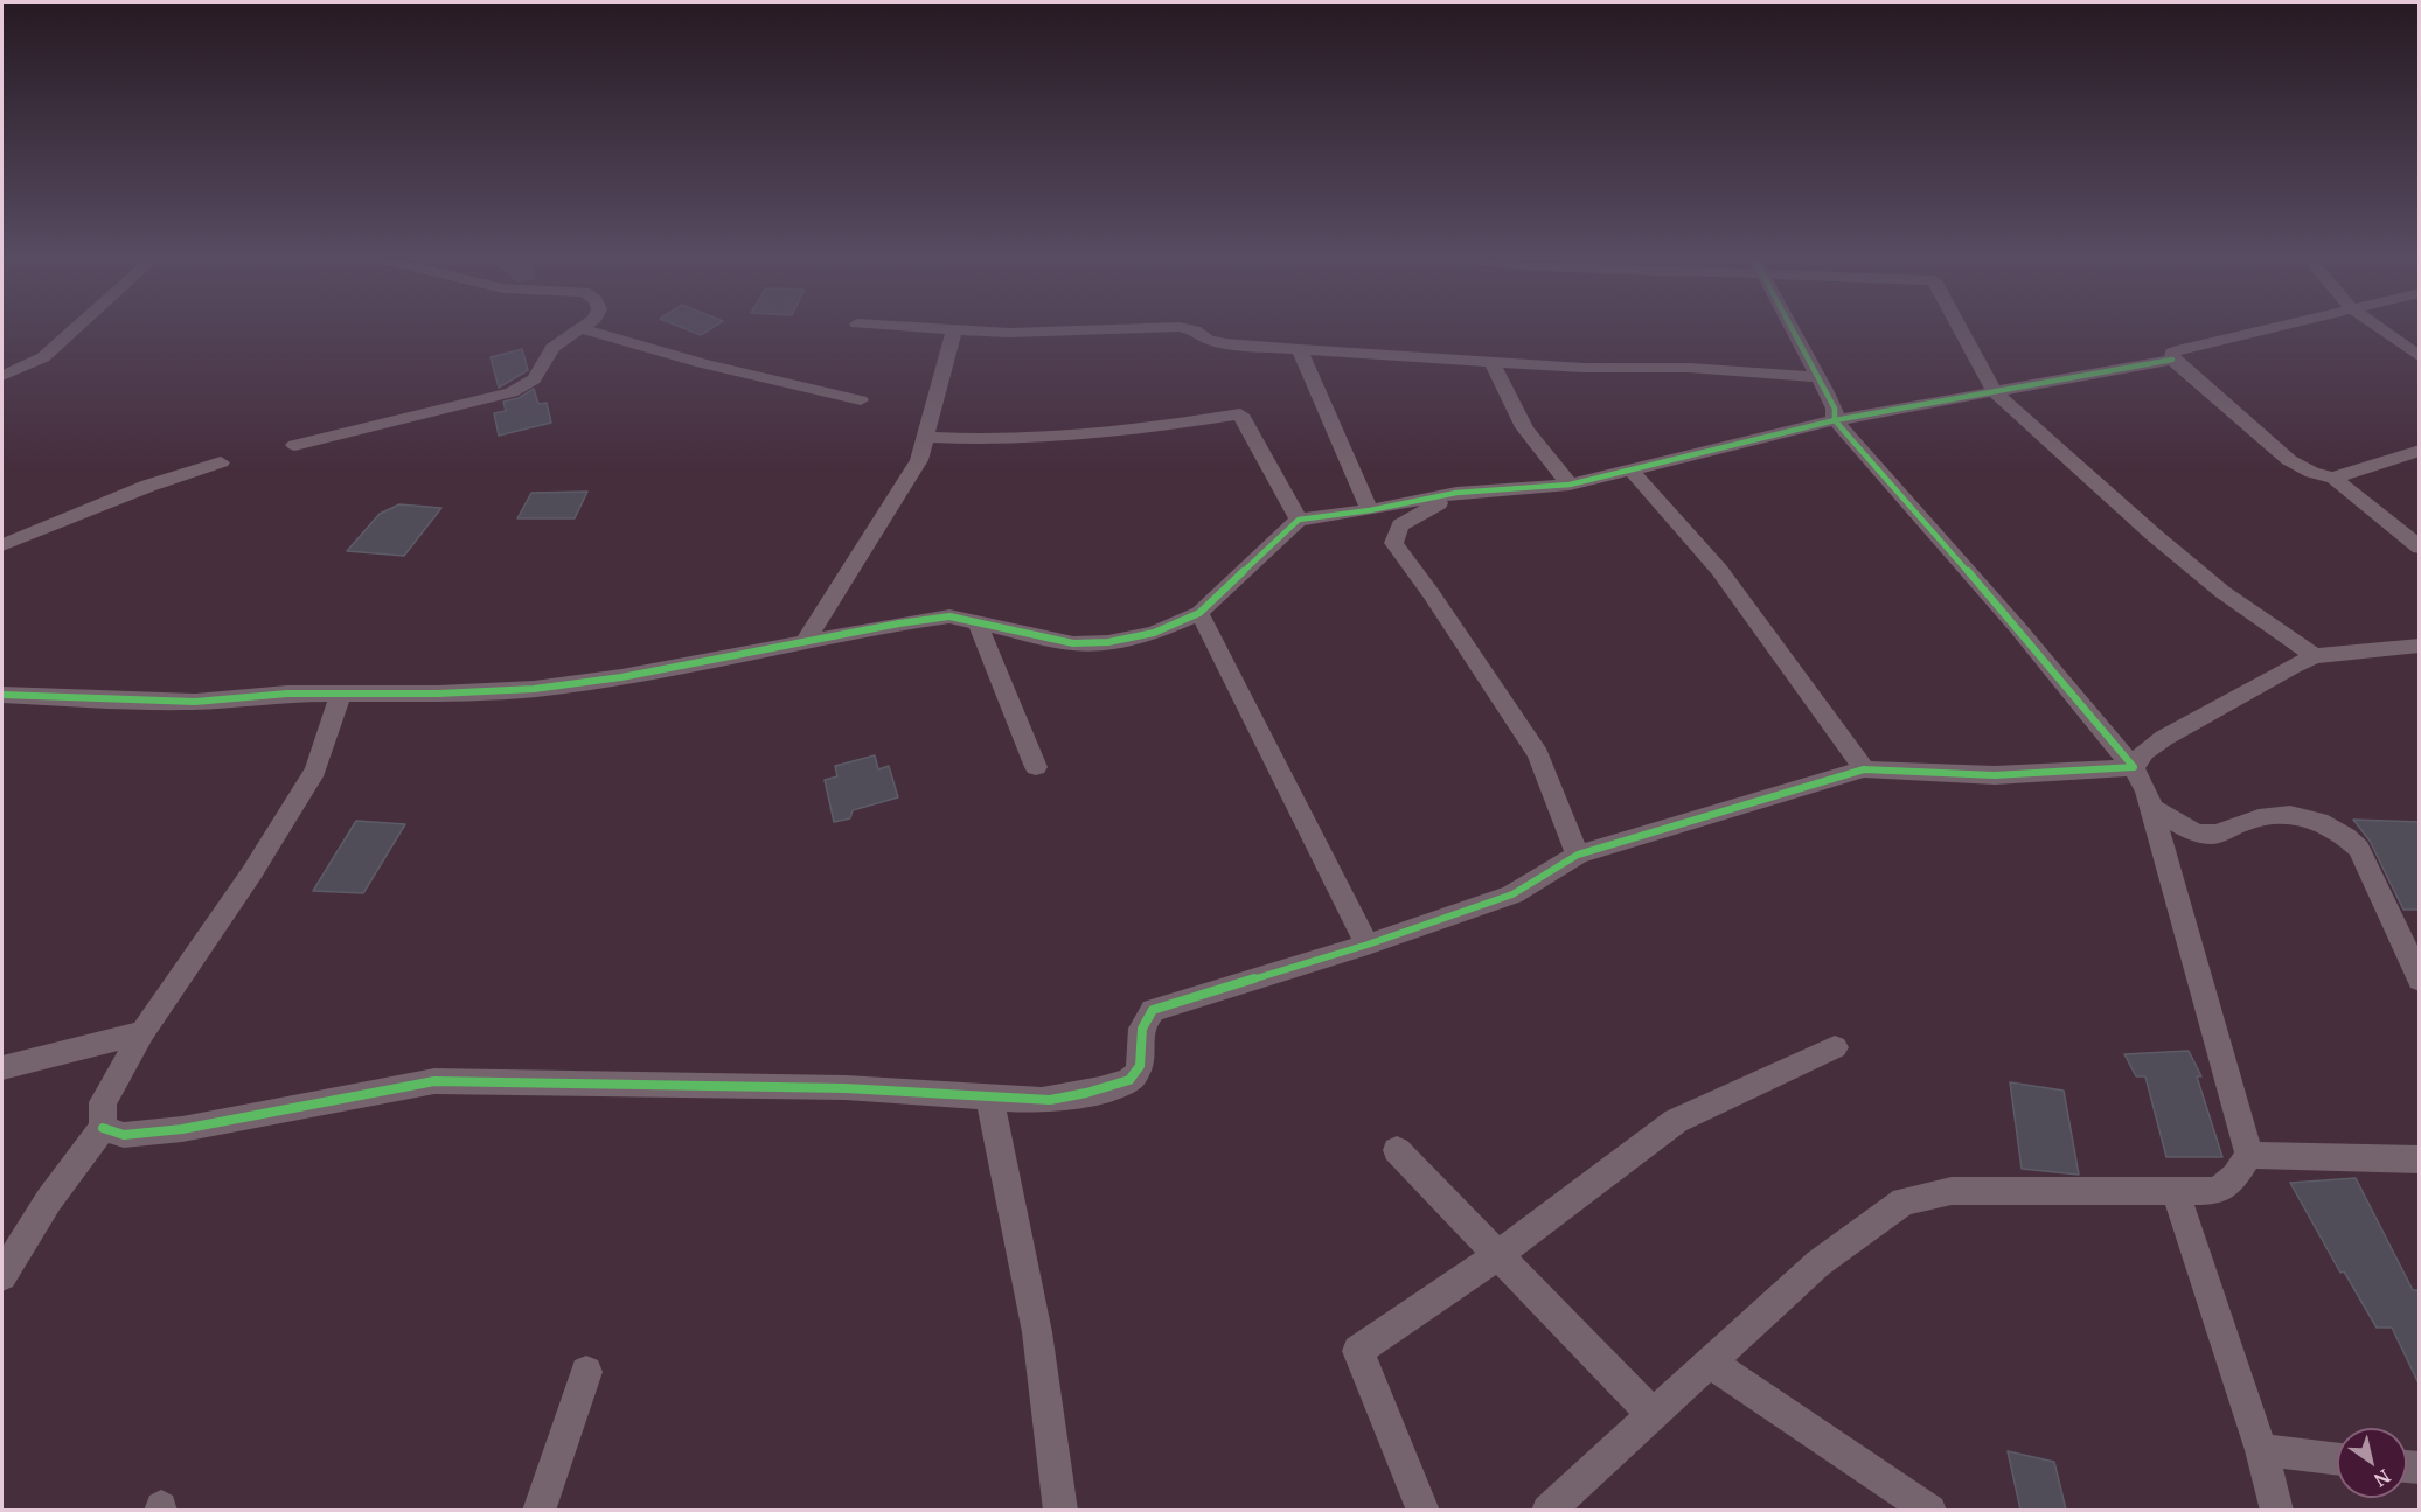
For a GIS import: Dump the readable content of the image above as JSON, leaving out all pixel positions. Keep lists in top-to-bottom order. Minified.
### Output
{"north":"bottom right"}
